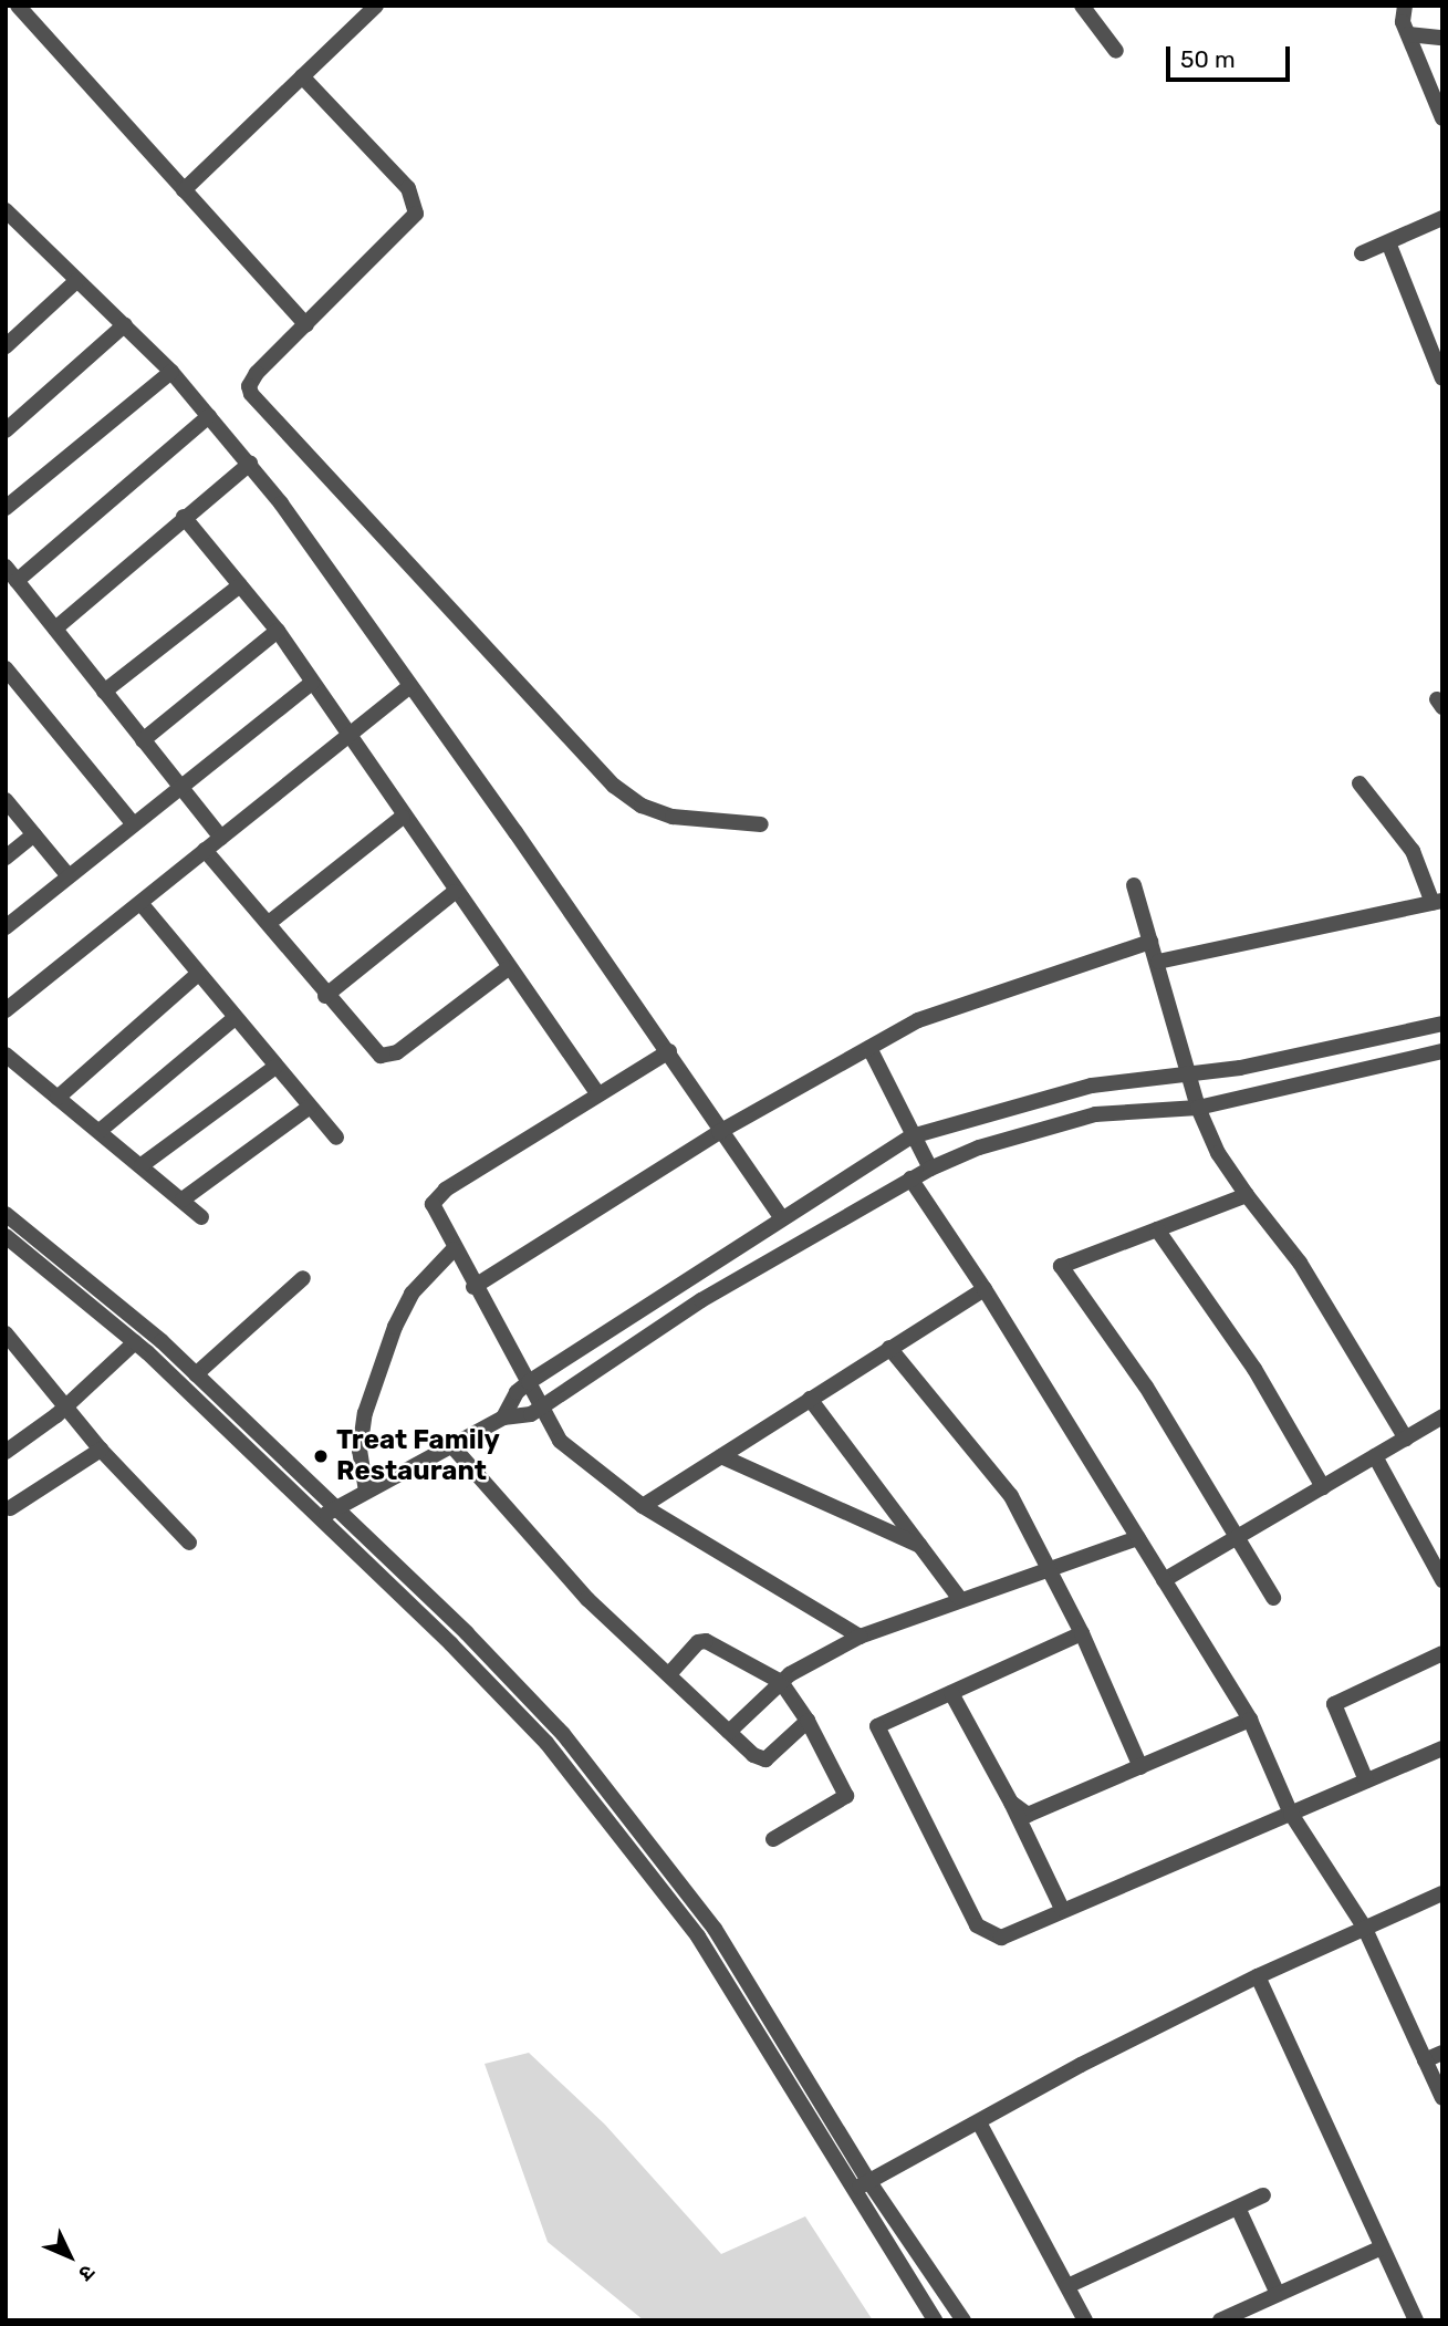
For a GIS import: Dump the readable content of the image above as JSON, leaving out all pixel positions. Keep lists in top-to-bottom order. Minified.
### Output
{"places":["Treat Family Restaurant"],"scale_bar":"50 m","north":"bottom right"}
